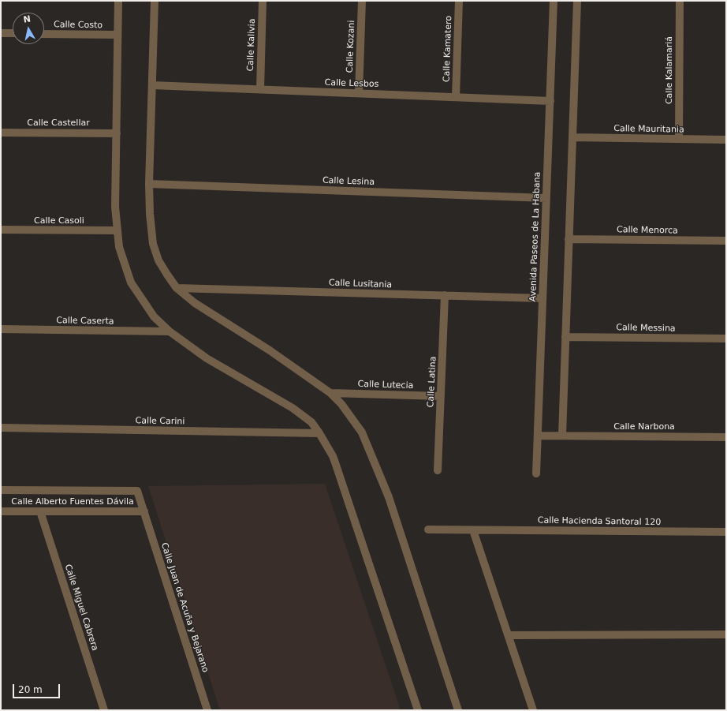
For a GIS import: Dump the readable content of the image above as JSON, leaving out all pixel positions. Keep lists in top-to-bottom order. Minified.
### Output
{"streets":{"street":["Calle Costo","Calle Kalivia","Calle Kozani","Calle Kamatero","Calle Kalamariá","Calle Lesbos","Calle Castellar","Calle Mauritania","Calle Lesina","Calle Casoli","Calle Menorca","Avenida Paseos de La Habana","Calle Lusitania","Calle Caserta","Calle Messina","Calle Latina","Calle Lutecia","Calle Carini","Calle Narbona","Calle Alberto Fuentes Dávila","Calle Hacienda Santoral 120","Calle Miguel Cabrera","Calle Juan de Acuña y Bejarano"]},"crossings":[["Calle Kalivia","Calle Lesbos"],["Calle Kozani","Calle Lesbos"],["Calle Kamatero","Calle Lesbos"],["Calle Kalamariá","Calle Mauritania"],["Calle Lesbos","Avenida Paseos de La Habana"],["Calle Lesina","Avenida Paseos de La Habana"],["Avenida Paseos de La Habana","Calle Lusitania"],["Avenida Paseos de La Habana","Calle Narbona"],["Calle Lusitania","Calle Latina"],["Calle Latina","Calle Lutecia"],["Calle Alberto Fuentes Dávila","Calle Miguel Cabrera"],["Calle Alberto Fuentes Dávila","Calle Juan de Acuña y Bejarano"]],"scale_bar":"20 m","north":"top"}
